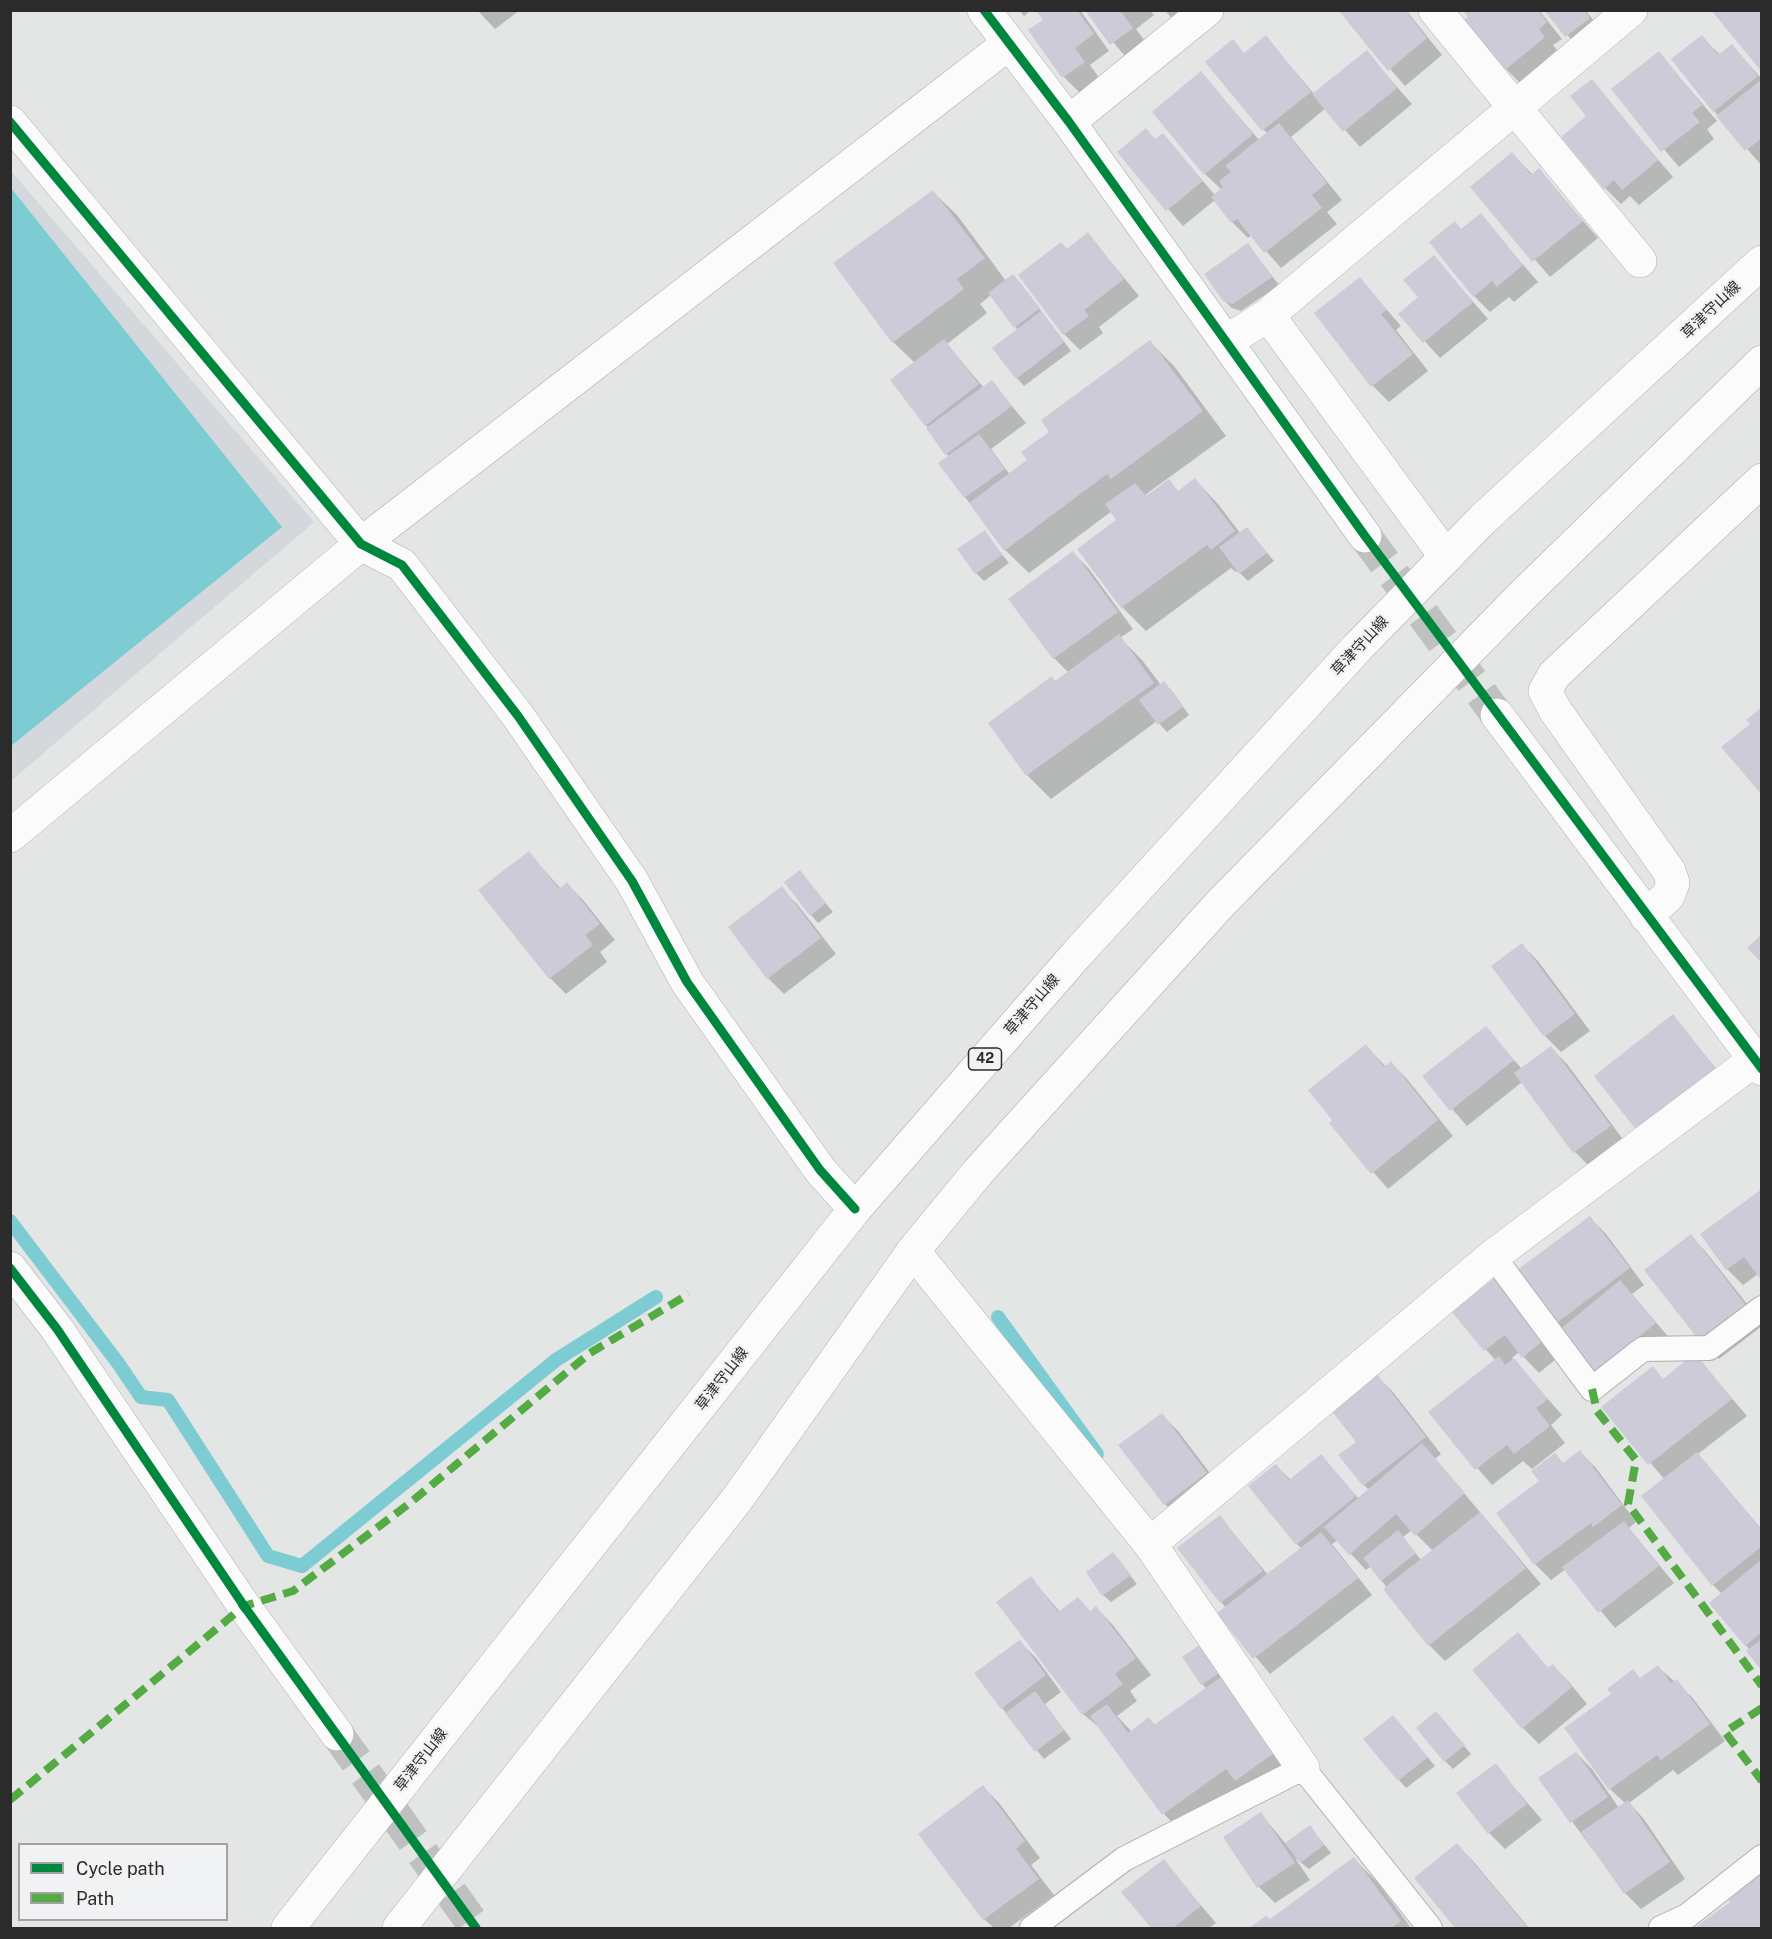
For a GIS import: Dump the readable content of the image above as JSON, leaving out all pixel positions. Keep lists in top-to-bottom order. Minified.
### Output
{"streets":{"street":["草津守山線","42"]},"legend":["Cycle path","Path"]}
